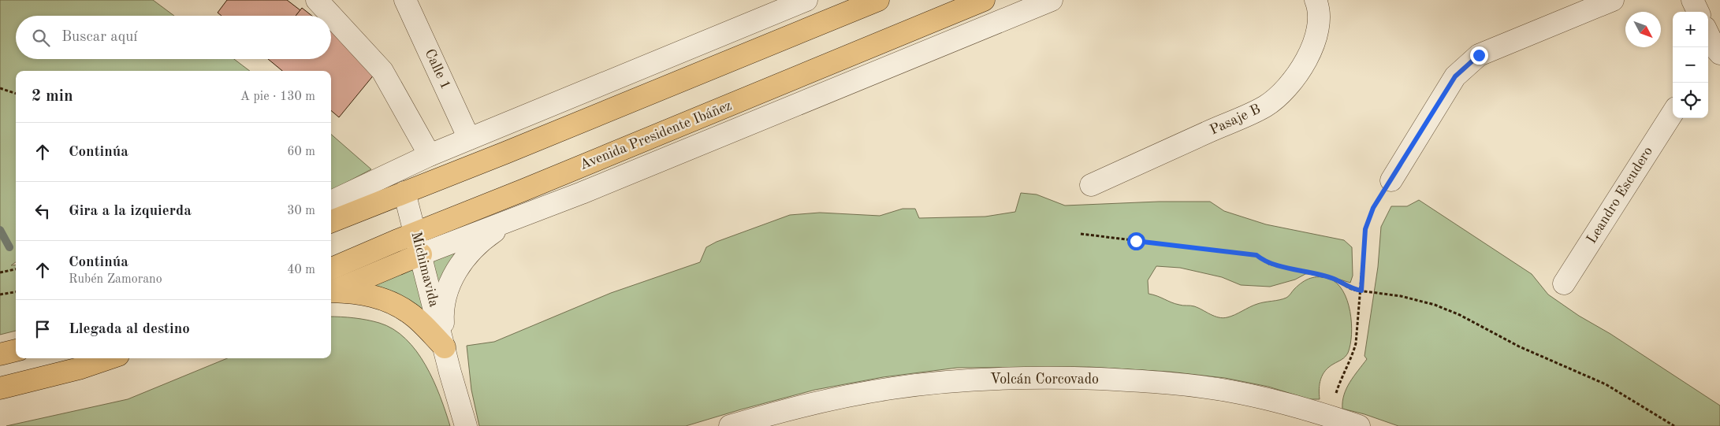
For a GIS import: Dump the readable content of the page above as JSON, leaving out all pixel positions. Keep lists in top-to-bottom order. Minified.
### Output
{"streets":{"main road":["Avenida Presidente Ibáñez"],"street":["Calle 1","Pasaje B","Leandro Escudero","Michimavida","Volcán Corcovado"]},"crossings":[["Avenida Presidente Ibáñez","Michimavida"]],"north":"bottom right","page":{"map_buttons":["+","−"],"search":"Buscar aquí","heading":["2 min","A pie · 130 m"],"list":[["Continúa","60 m"],["Gira a la izquierda","30 m"],["Continúa","Rubén Zamorano","40 m"],"Llegada al destino"]}}
